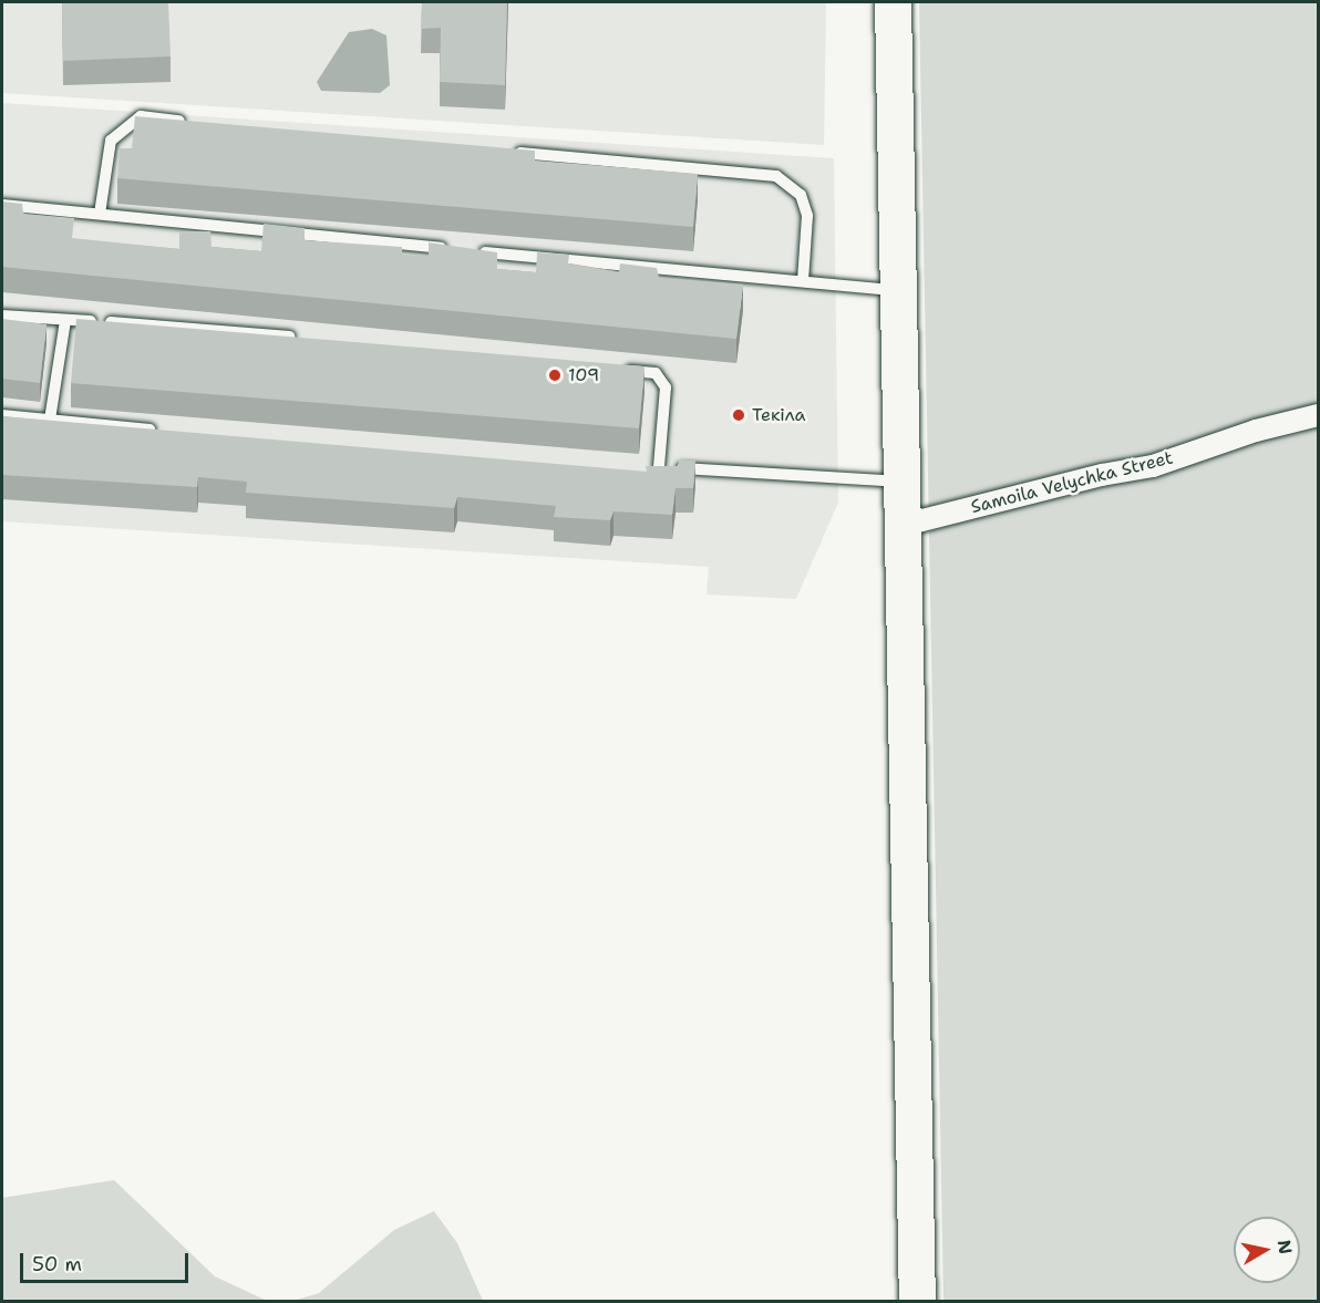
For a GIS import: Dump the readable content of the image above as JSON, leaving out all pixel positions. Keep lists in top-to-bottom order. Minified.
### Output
{"streets":{"street":["Samoila Velychka Street"]},"places":["109","Текіла"],"scale_bar":"50 m","north":"right"}
